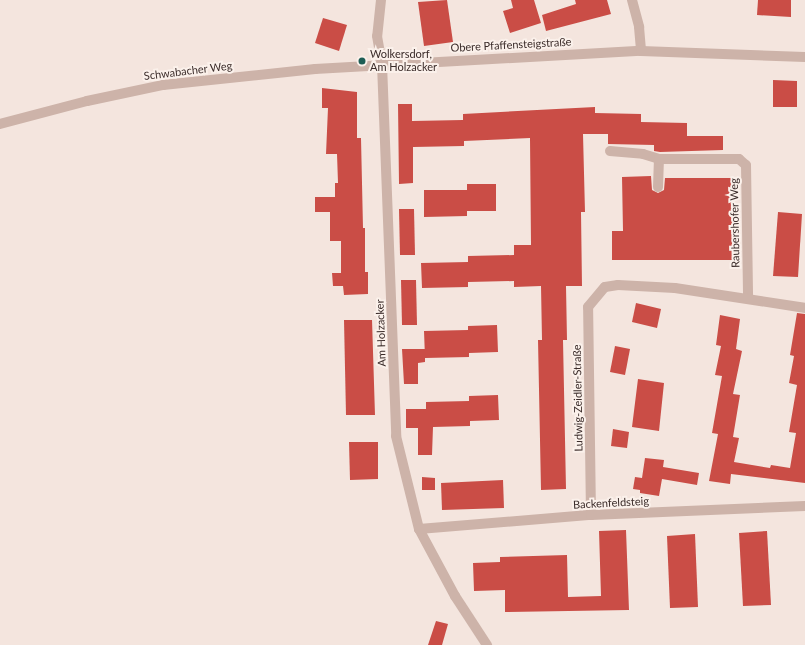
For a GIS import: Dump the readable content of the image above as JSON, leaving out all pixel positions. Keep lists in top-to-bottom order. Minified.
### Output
{"streets":{"street":["Obere Pfaffensteigstraße","Schwabacher Weg","Raubershofer Weg","Am Holzacker","Ludwig-Zeidler-Straße","Backenfeldsteig"]},"crossings":[["Obere Pfaffensteigstraße","Schwabacher Weg"],["Obere Pfaffensteigstraße","Am Holzacker"],["Schwabacher Weg","Am Holzacker"],["Raubershofer Weg","Ludwig-Zeidler-Straße"],["Am Holzacker","Backenfeldsteig"],["Ludwig-Zeidler-Straße","Backenfeldsteig"]],"places":["Wolkersdorf, Am Holzacker"]}
